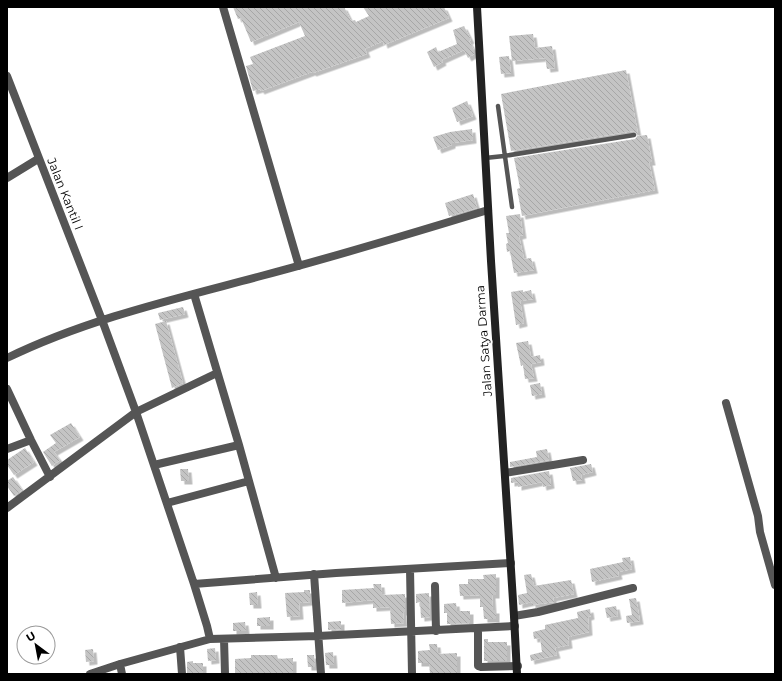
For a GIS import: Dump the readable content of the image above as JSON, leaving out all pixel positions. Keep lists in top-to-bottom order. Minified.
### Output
{"streets":{"main road":["Jalan Satya Darma"],"street":["Jalan Kantil I"]},"north":"top left"}
